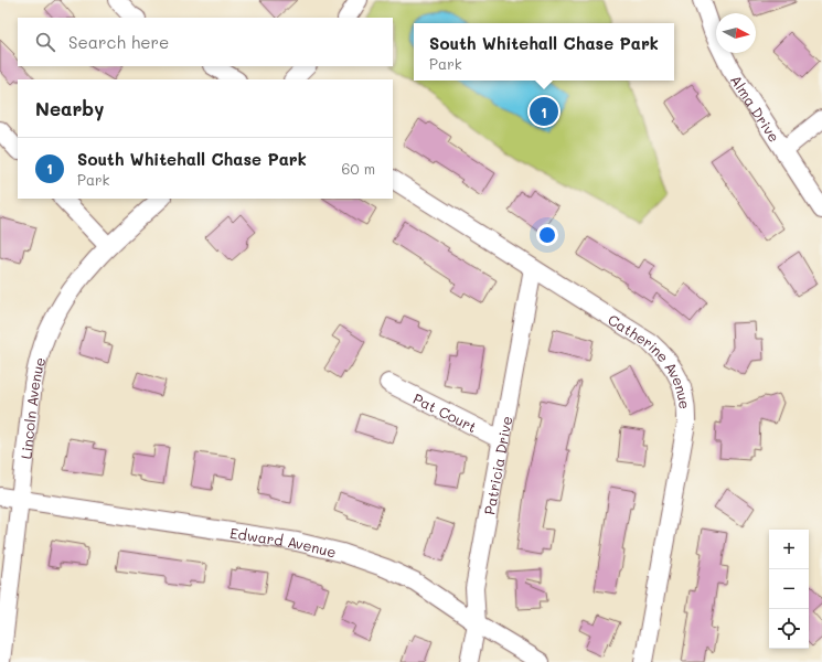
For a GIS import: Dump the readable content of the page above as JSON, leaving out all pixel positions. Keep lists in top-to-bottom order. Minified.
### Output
{"streets":{"street":["Alma Drive","Catherine Avenue","Lincoln Avenue","Pat Court","Patricia Drive","Edward Avenue"]},"crossings":[["Catherine Avenue","Patricia Drive"],["Lincoln Avenue","Edward Avenue"],["Pat Court","Patricia Drive"],["Patricia Drive","Edward Avenue"]],"north":"right","page":{"search":"Search here","popup":["South Whitehall Chase Park","Park"],"heading":"Nearby","pins":"1","list":[{"mark":"1","name":"South Whitehall Chase Park","note":"Park","value":"60 m"}],"map_buttons":["+","−"]}}
